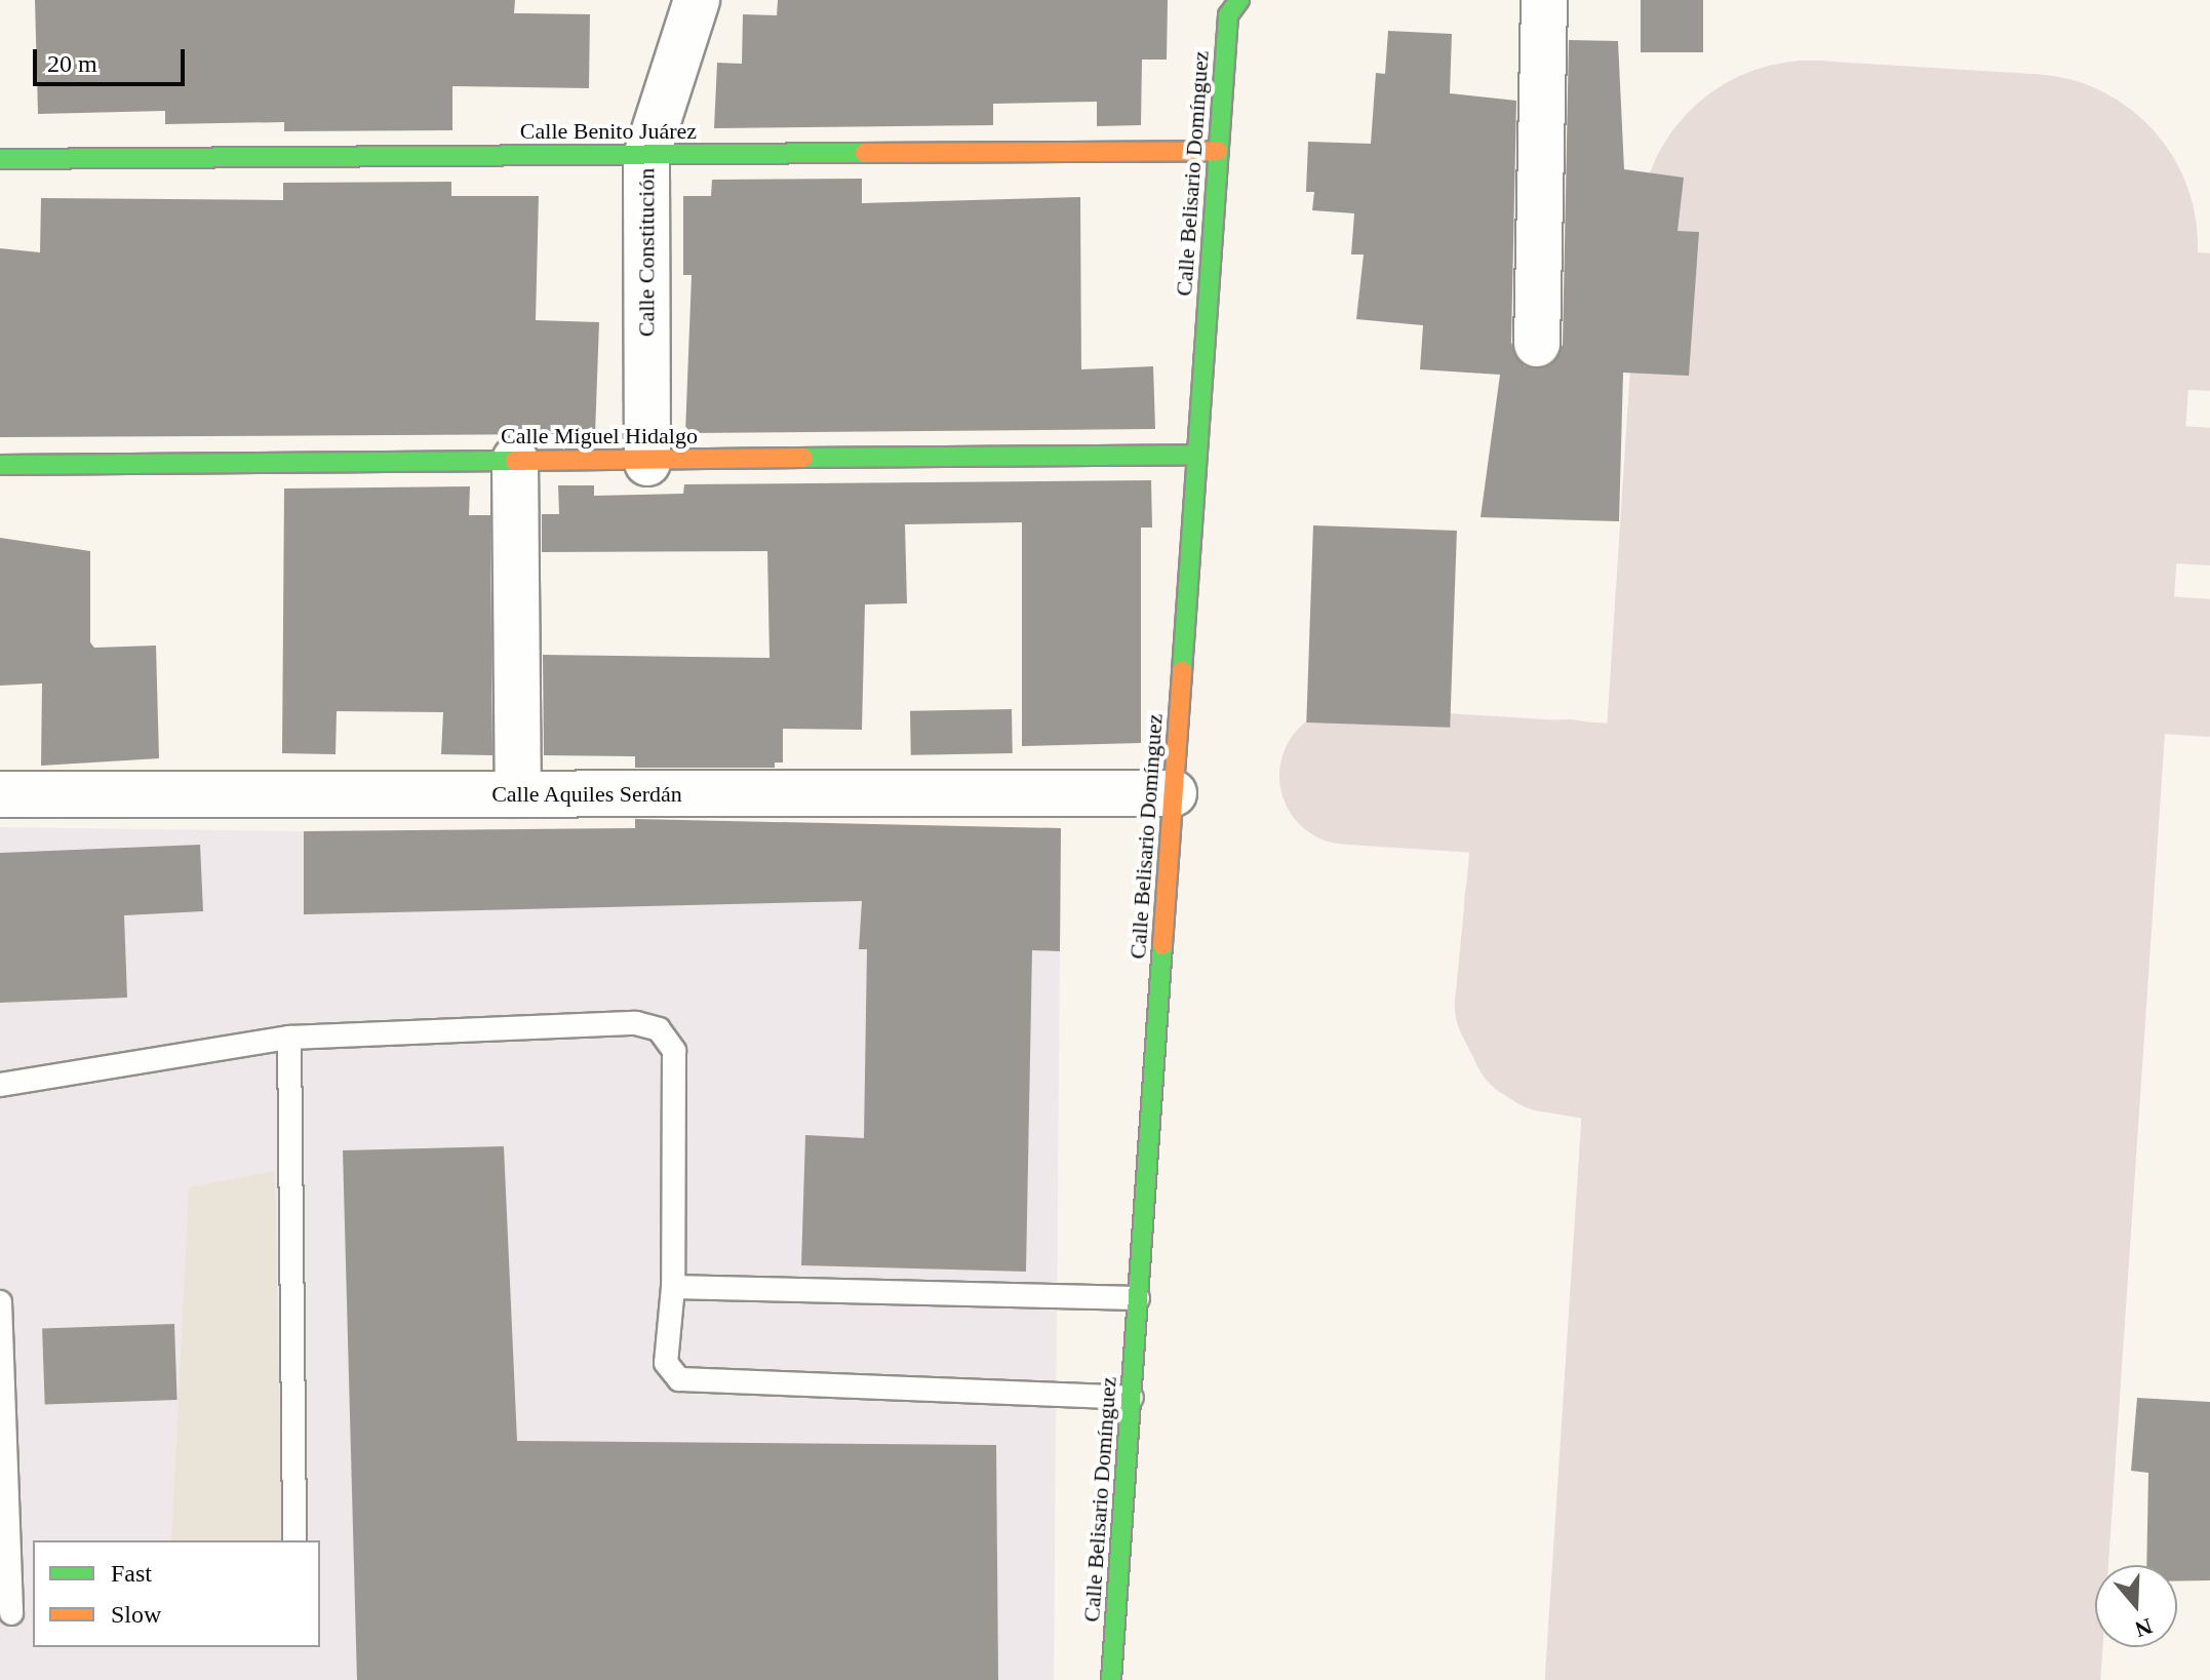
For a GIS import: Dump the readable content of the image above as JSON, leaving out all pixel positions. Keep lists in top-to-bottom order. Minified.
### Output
{"streets":{"street":["Calle Benito Juárez","Calle Belisario Domínguez","Calle Constitución","Calle Miguel Hidalgo","Calle Aquiles Serdán"]},"crossings":[["Calle Benito Juárez","Calle Belisario Domínguez"],["Calle Benito Juárez","Calle Constitución"],["Calle Belisario Domínguez","Calle Miguel Hidalgo"],["Calle Belisario Domínguez","Calle Aquiles Serdán"],["Calle Constitución","Calle Miguel Hidalgo"]],"legend":["Fast","Slow"],"scale_bar":"20 m","north":"bottom"}
